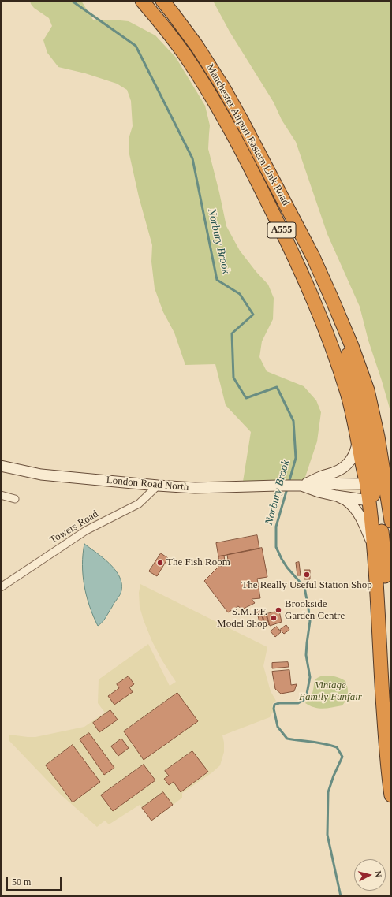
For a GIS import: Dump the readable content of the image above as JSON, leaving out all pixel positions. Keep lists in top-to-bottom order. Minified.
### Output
{"streets":{"highway":["Manchester Airport Eastern Link Road","A555"],"main road":["London Road North"],"street":["Towers Road"]},"crossings":[["Manchester Airport Eastern Link Road","A555"],["Manchester Airport Eastern Link Road","London Road North"],["A555","London Road North"],["London Road North","Towers Road"]],"water":["Norbury Brook"],"parks":["Vintage Family Funfair"],"places":["The Fish Room","The Really Useful Station Shop","Brookside Garden Centre","S.M.T.F. Model Shop"],"scale_bar":"50 m","north":"right"}
